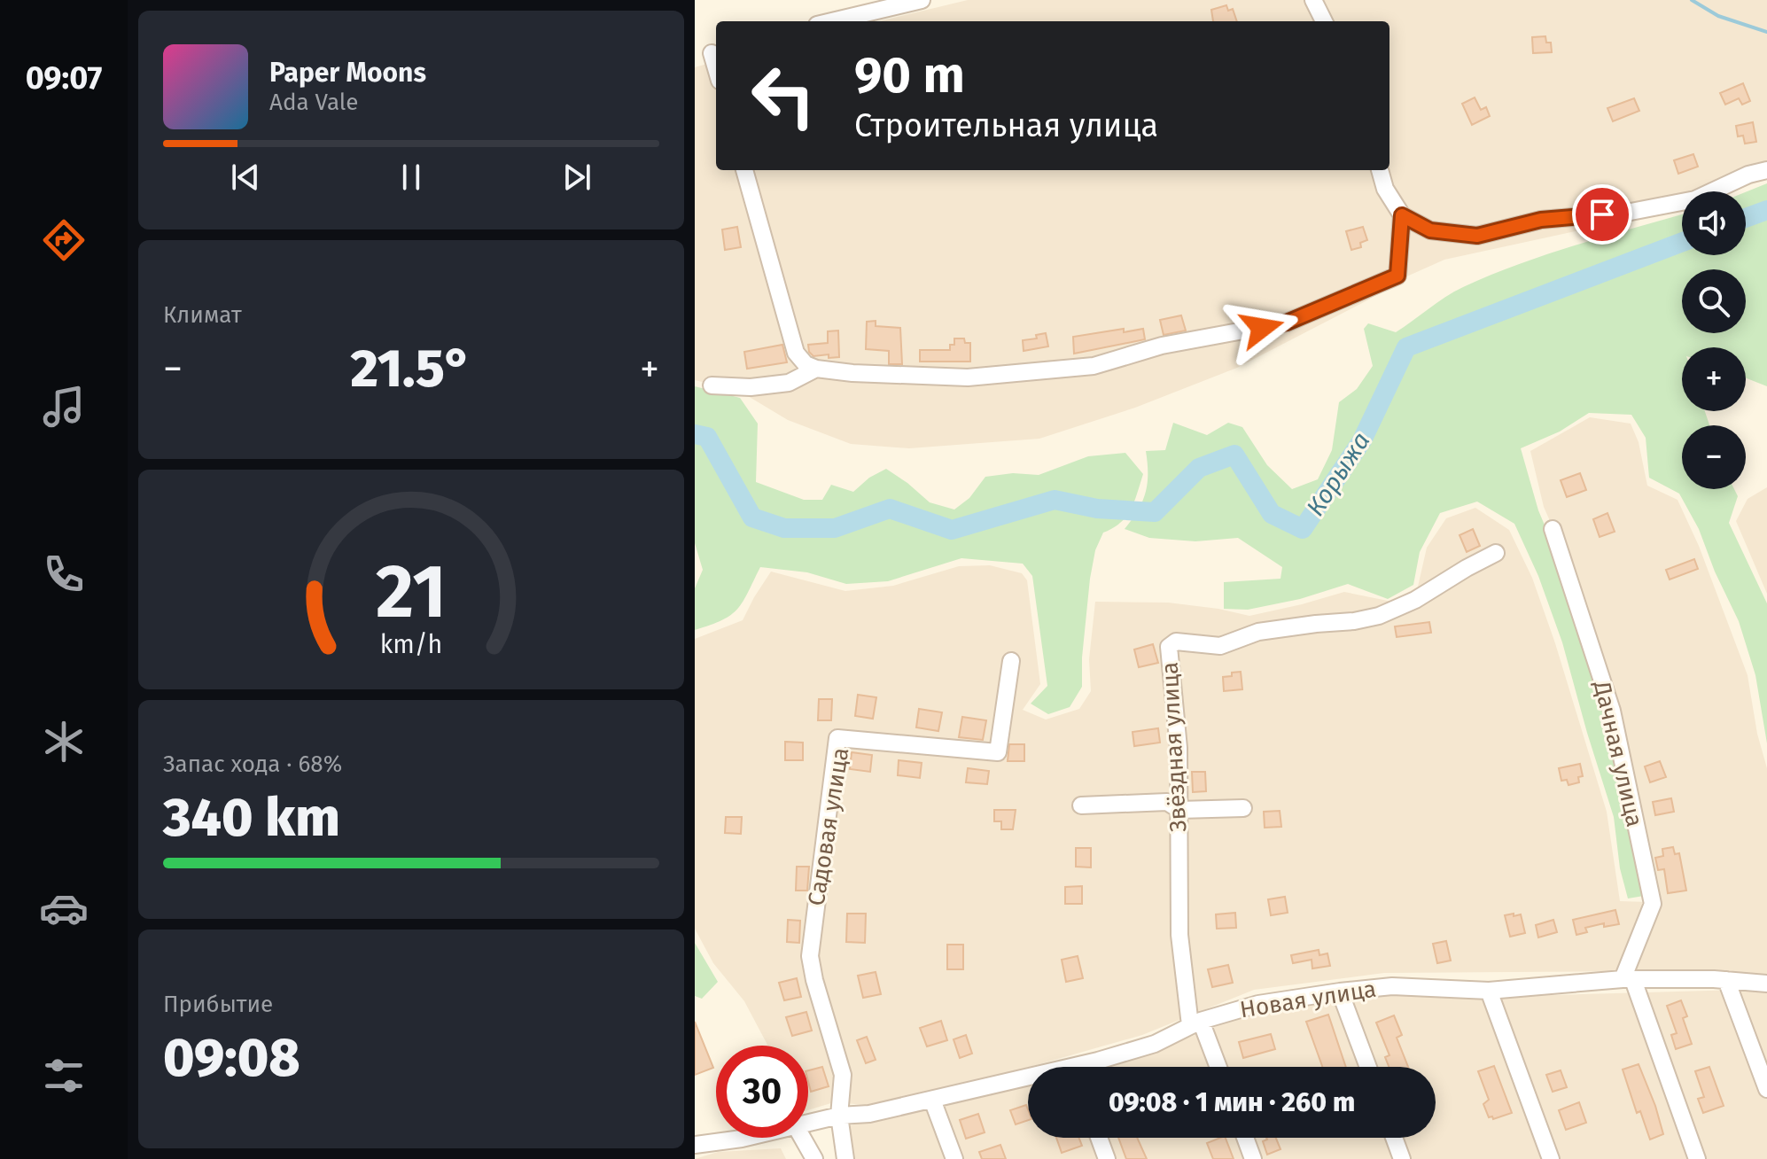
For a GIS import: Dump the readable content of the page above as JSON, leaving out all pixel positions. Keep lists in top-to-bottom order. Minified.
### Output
{"streets":{"street":["Звёздная улица","Дачная улица","Садовая улица","Новая улица"]},"crossings":[["Звёздная улица","Новая улица"],["Дачная улица","Новая улица"],["Садовая улица","Новая улица"]],"water":["Корыжа"],"page":{"tabs":"09:07","turn":["90 m","Строительная улица"],"song":["Paper Moons","Ada Vale"],"map_buttons":["+","−"],"tile":["Климат",["Запас хода · 68%","340 km"],["Прибытие","09:08"]],"heat":["−","21.5°","+"],"limit":"30","trip":"09:08 · 1 мин · 260 m","gauge":["21","km/h"]}}
